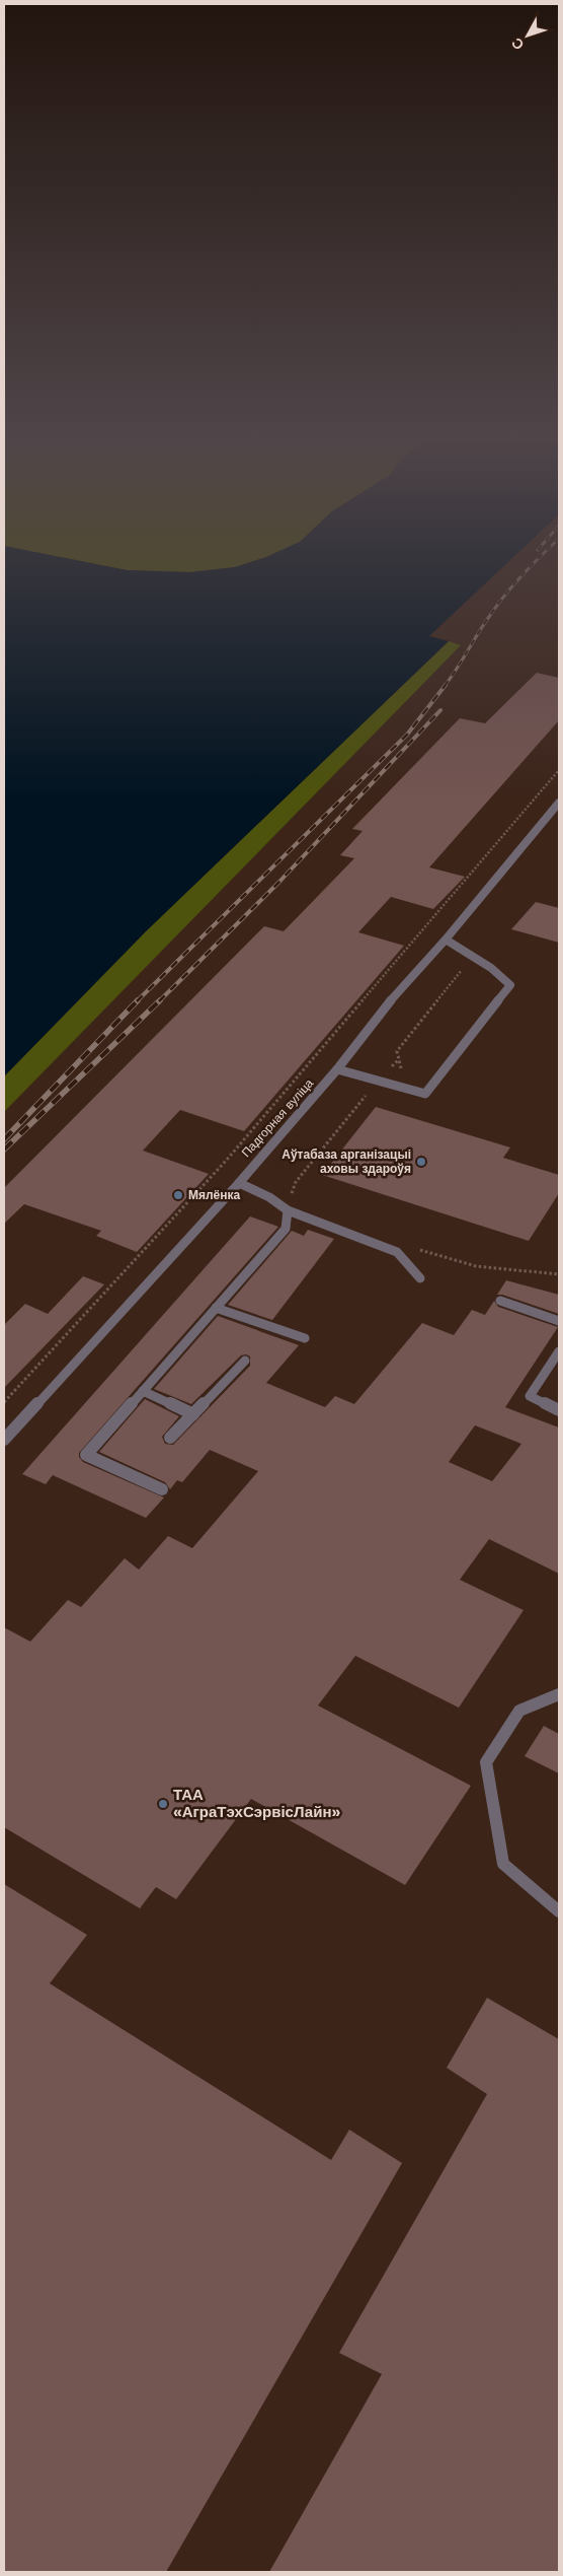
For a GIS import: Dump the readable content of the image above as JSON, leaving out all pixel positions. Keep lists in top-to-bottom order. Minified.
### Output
{"streets":{"street":["Падгорная вуліца"]},"places":["Аўтабаза арганізацыі аховы здароўя","Мялёнка","ТАА «АграТэхСэрвісЛайн»"],"north":"bottom left"}
